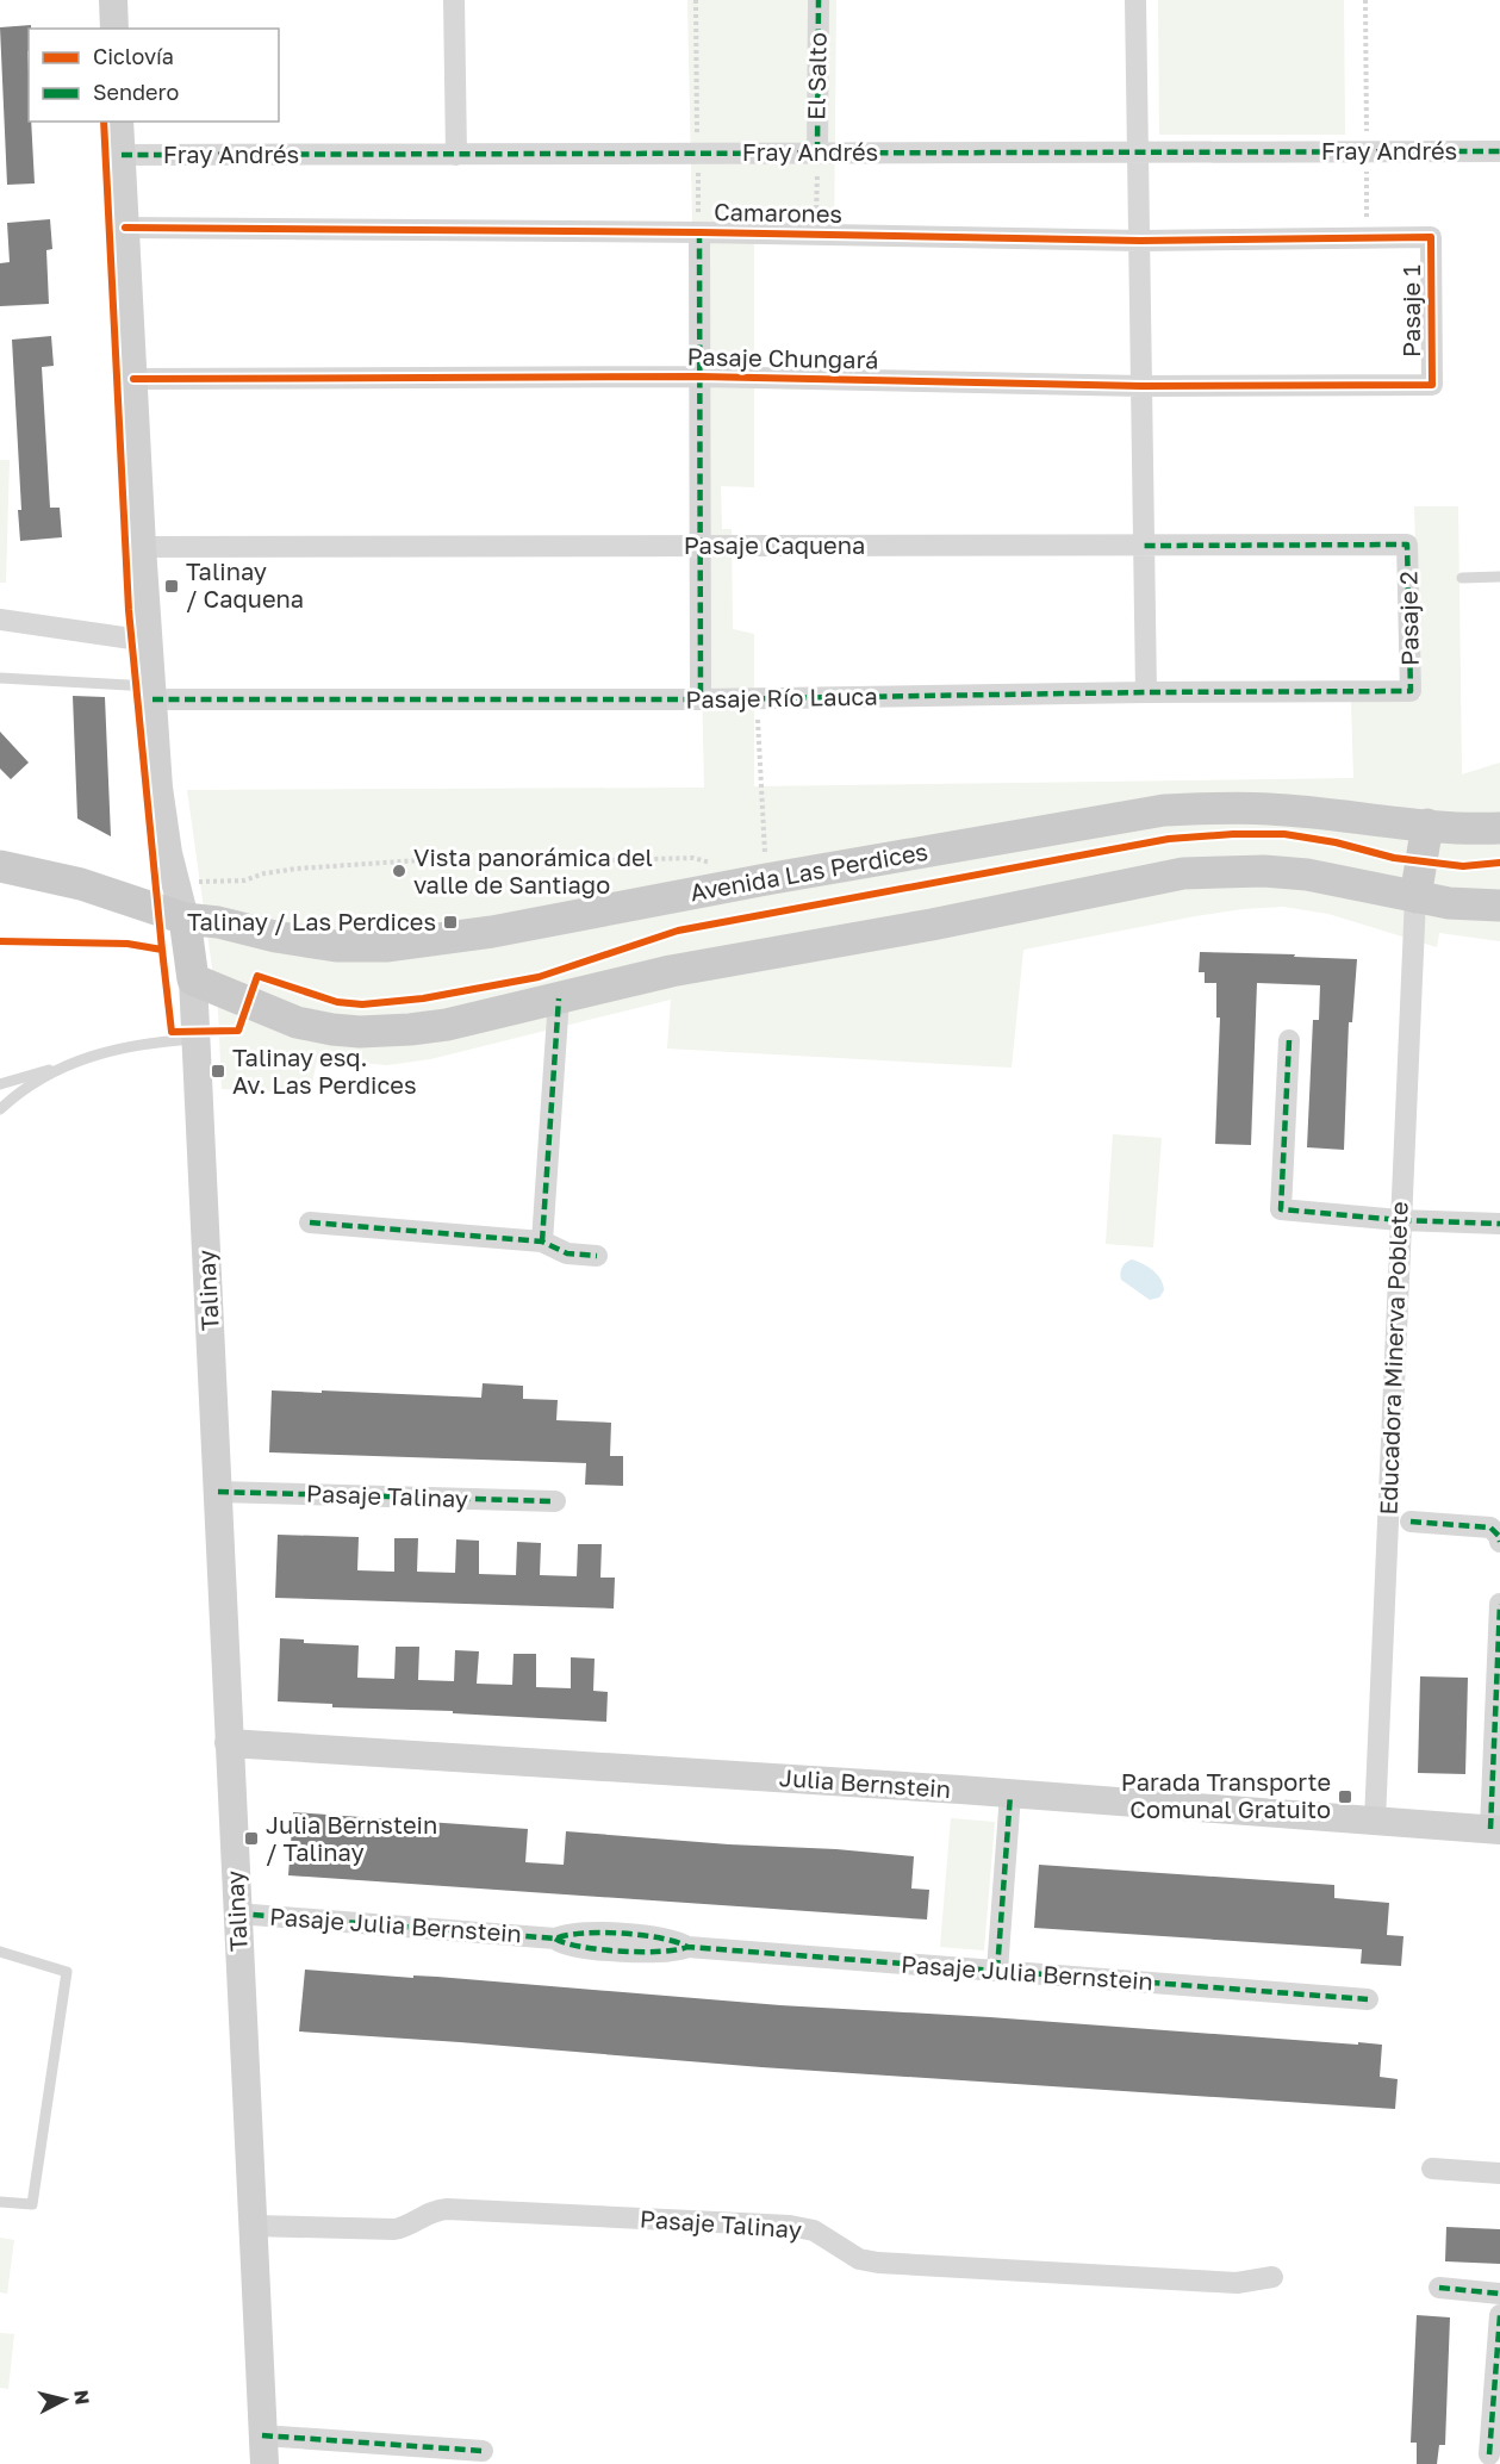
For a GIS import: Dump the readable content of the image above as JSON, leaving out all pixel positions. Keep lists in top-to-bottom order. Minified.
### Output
{"streets":{"main road":["Avenida Las Perdices","Talinay"],"street":["El Salto","Fray Andrés","Camarones","Pasaje 1","Pasaje Chungará","Pasaje Caquena","Pasaje 2","Pasaje Río Lauca","Educadora Minerva Poblete","Pasaje Talinay","Julia Bernstein","Pasaje Julia Bernstein"]},"crossings":[["El Salto","Fray Andrés"],["Fray Andrés","Talinay"],["Camarones","Pasaje 1"],["Camarones","Talinay"],["Pasaje 1","Pasaje Chungará"],["Pasaje Chungará","Talinay"],["Pasaje Caquena","Pasaje 2"],["Pasaje Caquena","Talinay"],["Pasaje 2","Pasaje Río Lauca"],["Pasaje Río Lauca","Talinay"],["Avenida Las Perdices","Talinay"],["Talinay","Pasaje Talinay"],["Talinay","Julia Bernstein"],["Talinay","Pasaje Julia Bernstein"],["Educadora Minerva Poblete","Julia Bernstein"]],"places":{"transit":["Talinay / Caquena","Talinay / Las Perdices","Talinay esq. Av. Las Perdices","Parada Transporte Comunal Gratuito","Julia Bernstein / Talinay"],"other":["Vista panorámica del valle de Santiago"]},"legend":["Ciclovía","Sendero"],"north":"right"}
